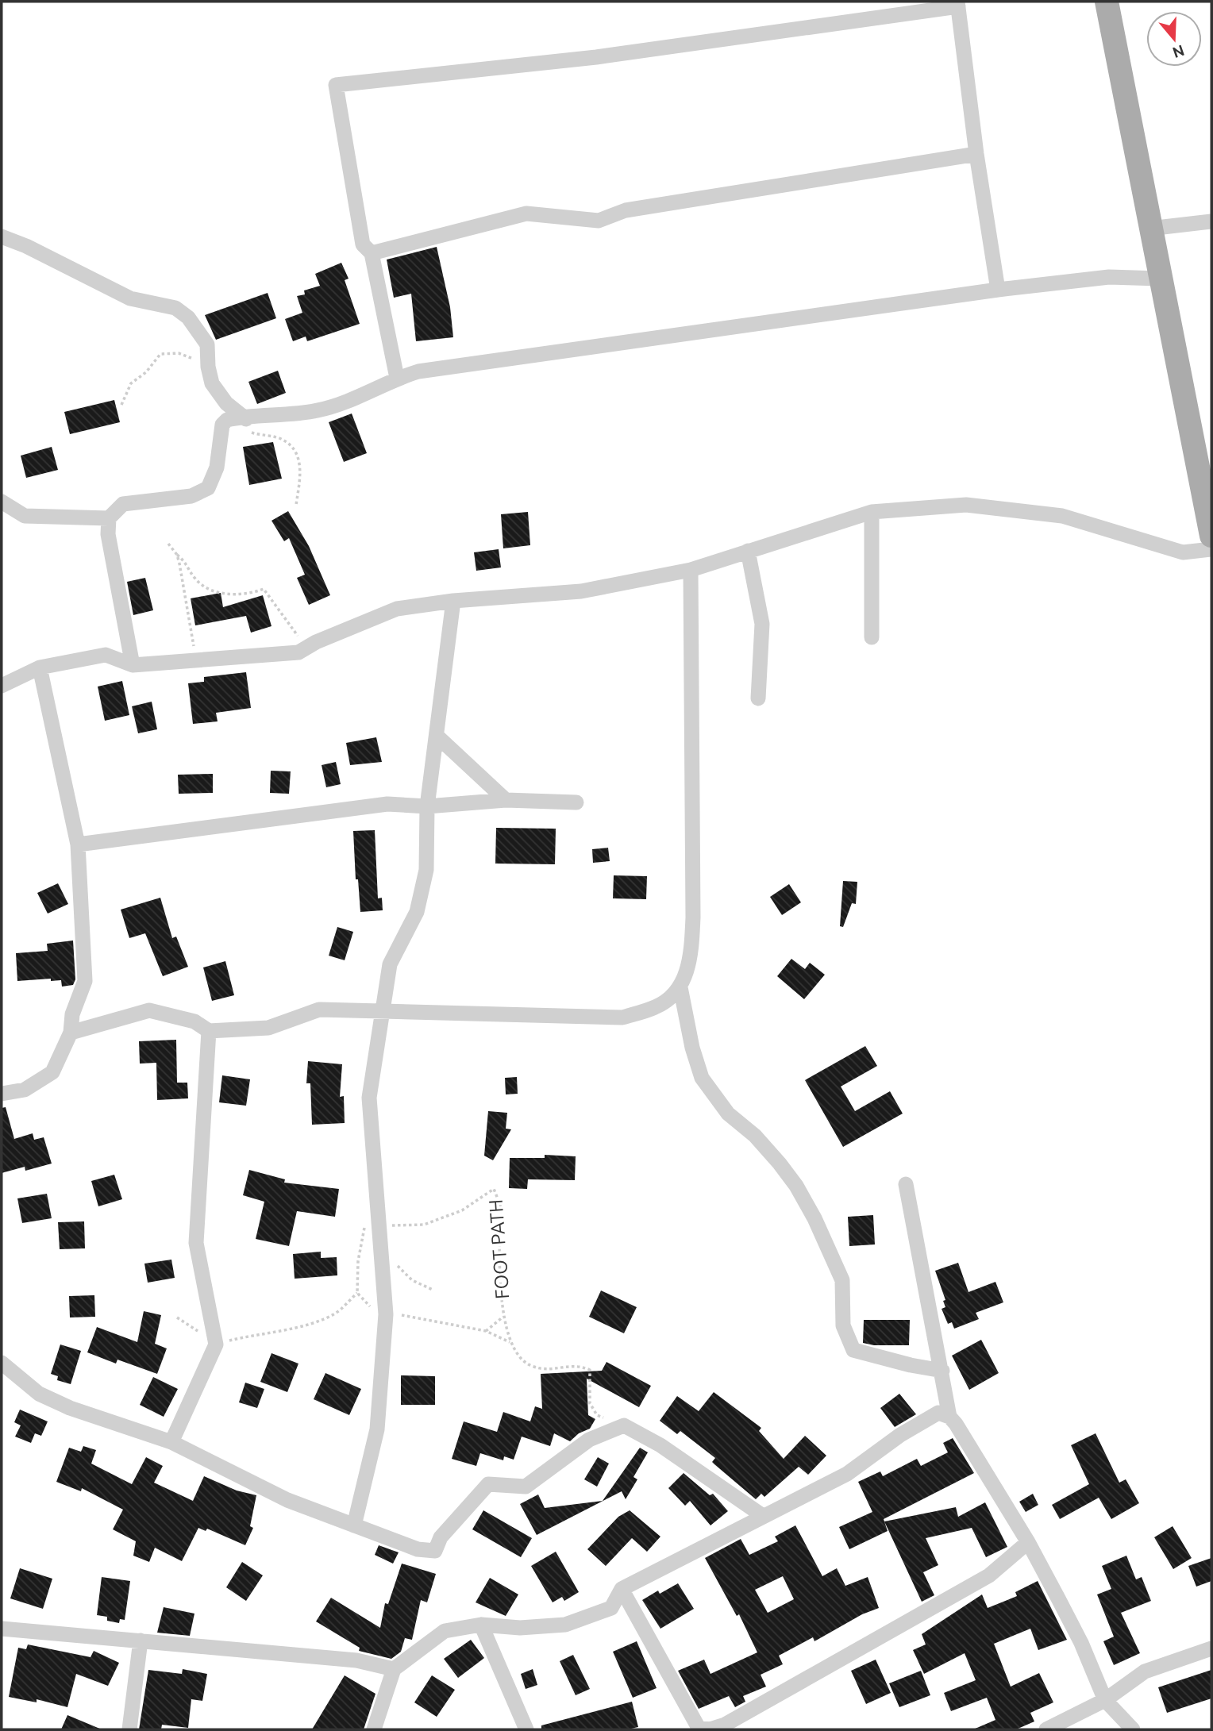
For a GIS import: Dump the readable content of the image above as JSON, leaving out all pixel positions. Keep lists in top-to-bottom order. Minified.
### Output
{"streets":{"path":["FOOT PATH"]},"north":"bottom"}
